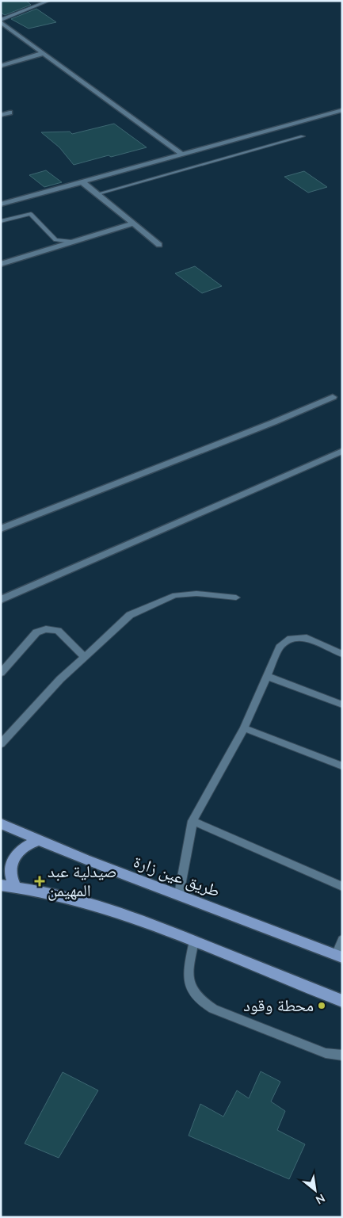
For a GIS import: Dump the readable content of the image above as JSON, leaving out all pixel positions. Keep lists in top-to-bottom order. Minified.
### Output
{"streets":{"main road":["طريق عين زارة"]},"places":{"health":["صيدلية عبد المهيمن"],"other":["محطة وقود"]},"north":"bottom right"}
